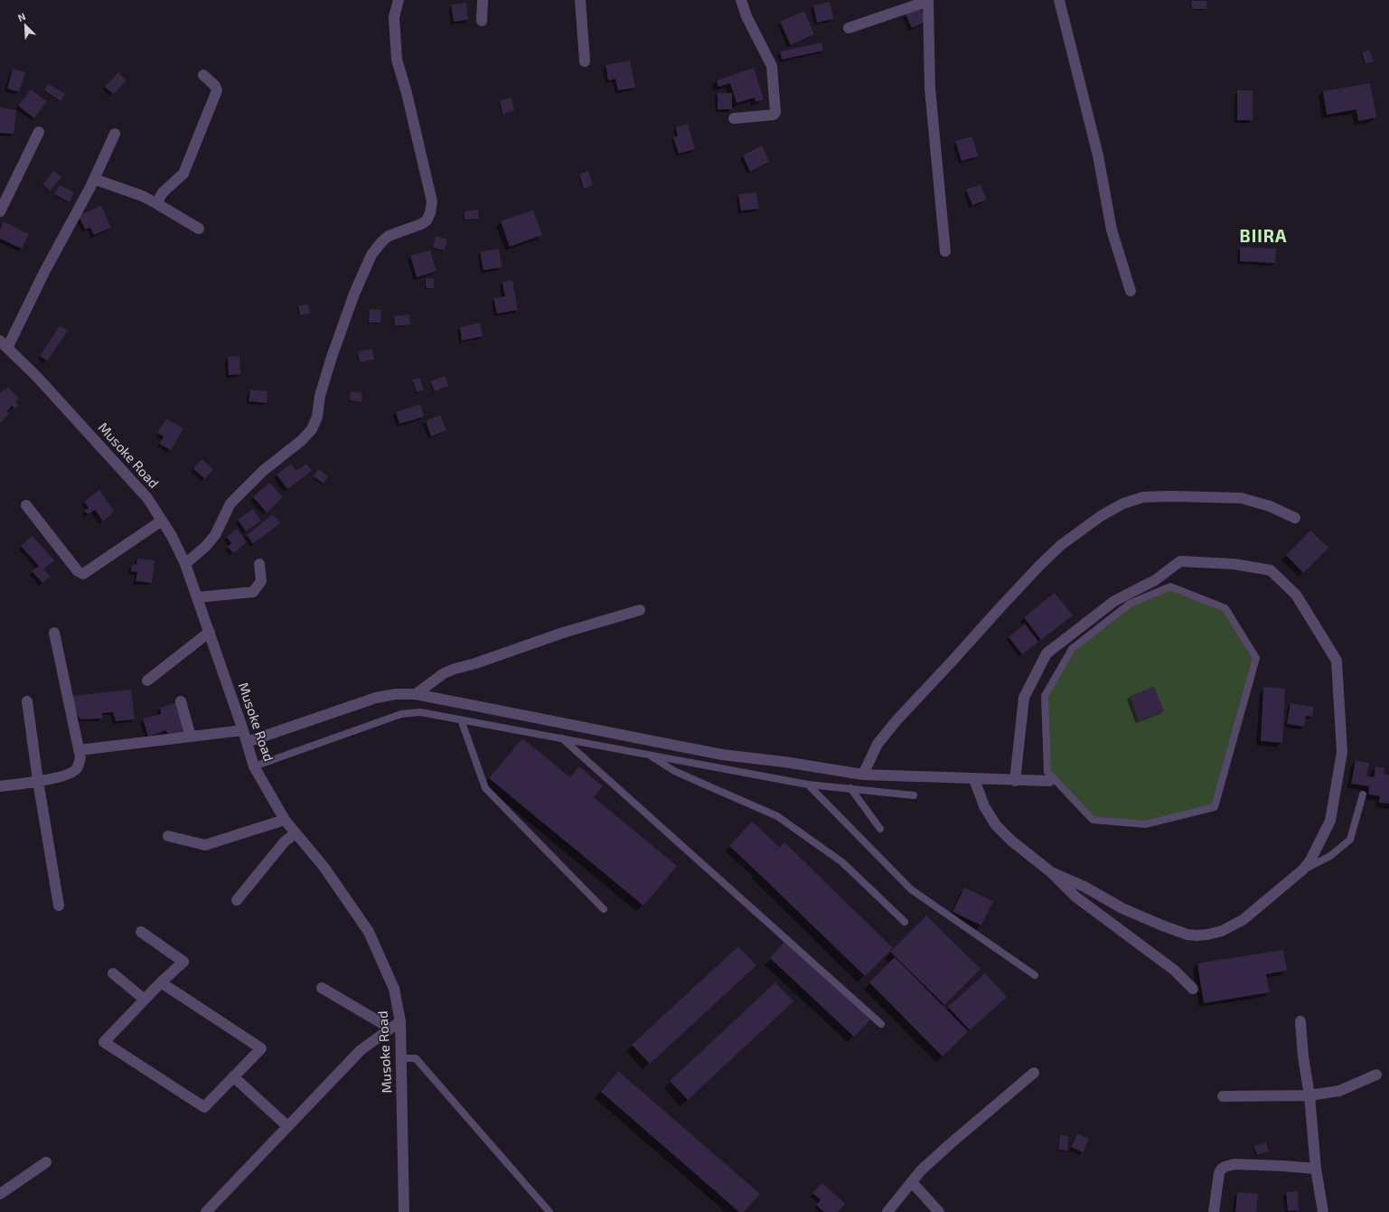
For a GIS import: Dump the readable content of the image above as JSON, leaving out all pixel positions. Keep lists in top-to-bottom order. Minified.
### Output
{"streets":{"street":["Musoke Road"]},"districts":["BIIRA"],"north":"top left"}
